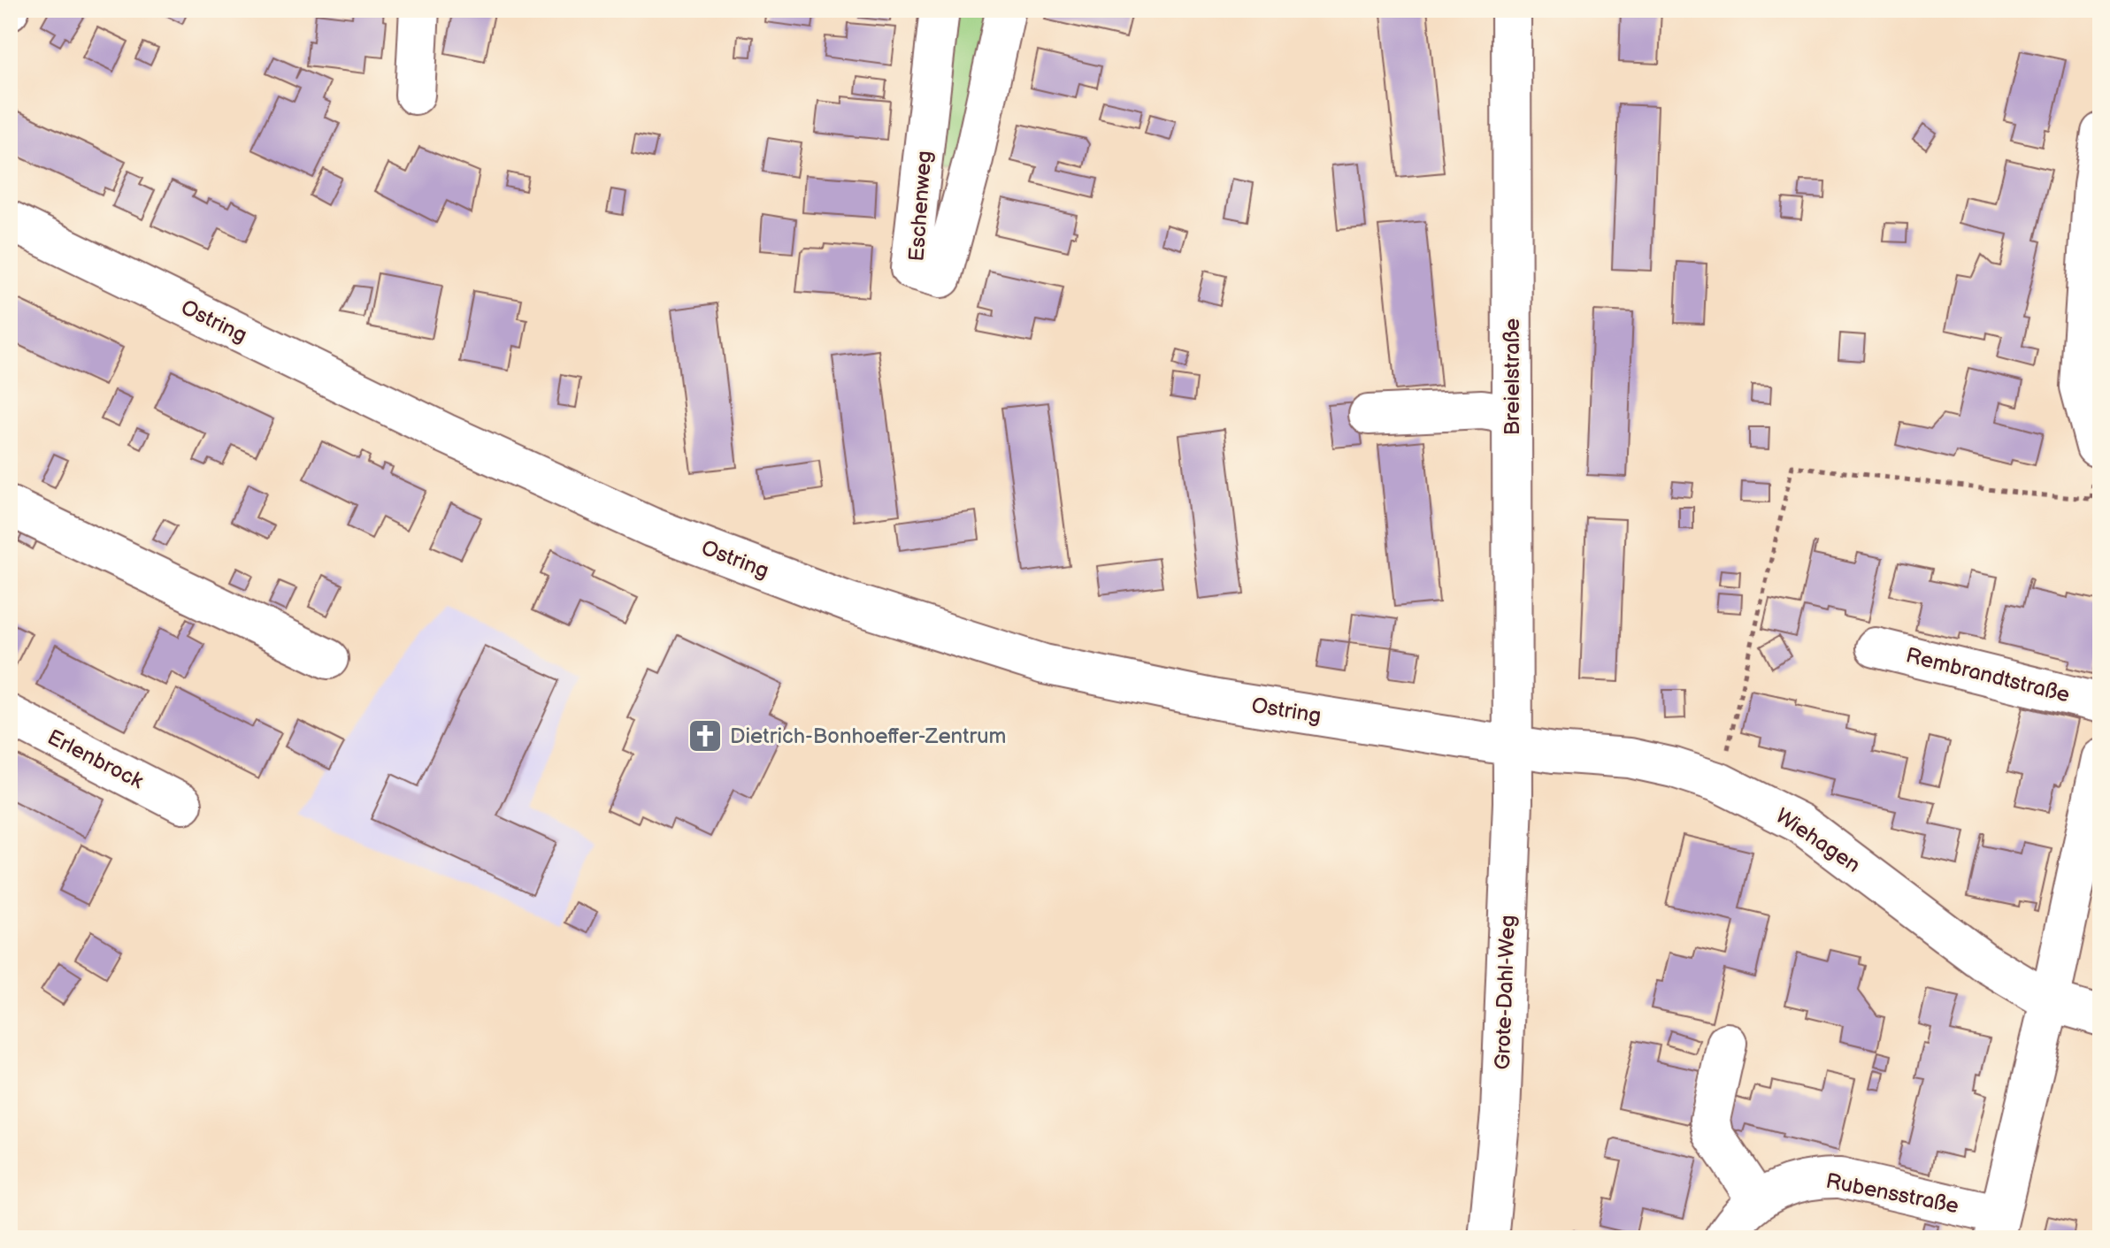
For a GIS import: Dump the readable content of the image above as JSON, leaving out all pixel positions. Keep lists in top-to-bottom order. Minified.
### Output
{"streets":{"street":["Eschenweg","Ostring","Breielstraße","Rembrandtstraße","Erlenbrock","Wiehagen","Grote-Dahl-Weg","Rubensstraße"]},"crossings":[["Ostring","Breielstraße"],["Ostring","Wiehagen"],["Ostring","Grote-Dahl-Weg"],["Breielstraße","Wiehagen"],["Breielstraße","Grote-Dahl-Weg"],["Wiehagen","Grote-Dahl-Weg"]],"places":{"church":["Dietrich-Bonhoeffer-Zentrum"]}}
